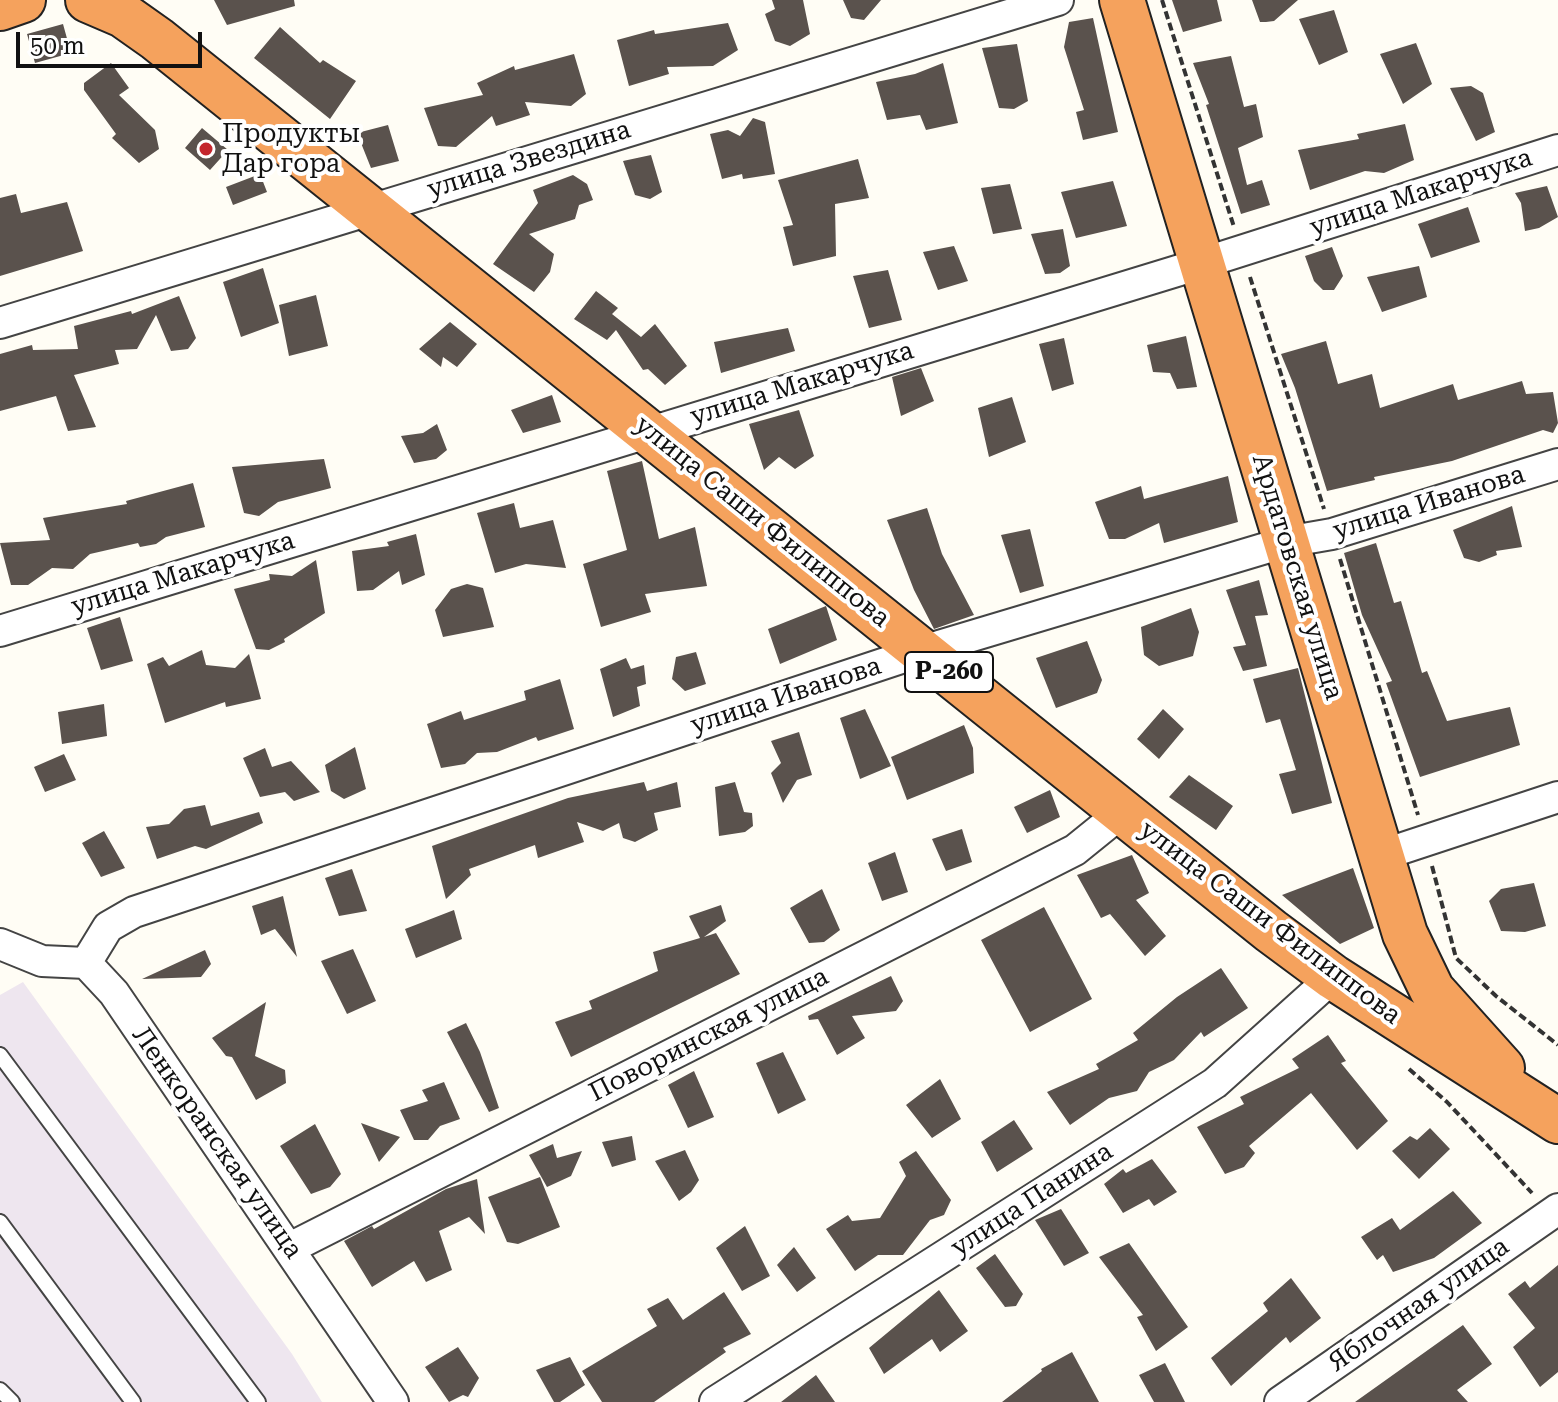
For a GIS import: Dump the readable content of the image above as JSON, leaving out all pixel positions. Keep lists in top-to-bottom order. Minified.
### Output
{"streets":{"highway":["улица Саши Филиппова","Ардатовская улица","Р-260"],"street":["улица Звездина","улица Макарчука","улица Иванова","Поворинская улица","Ленкоранская улица","улица Панина","Яблочная улица"]},"crossings":[["улица Звездина","улица Саши Филиппова"],["улица Макарчука","улица Саши Филиппова"],["улица Макарчука","Ардатовская улица"],["улица Иванова","улица Саши Филиппова"],["улица Иванова","Ардатовская улица"],["улица Иванова","Ленкоранская улица"],["улица Саши Филиппова","Ардатовская улица"],["улица Саши Филиппова","Поворинская улица"],["улица Саши Филиппова","улица Панина"],["Поворинская улица","Ленкоранская улица"]],"places":["Продукты Дар гора"],"scale_bar":"50 m"}
